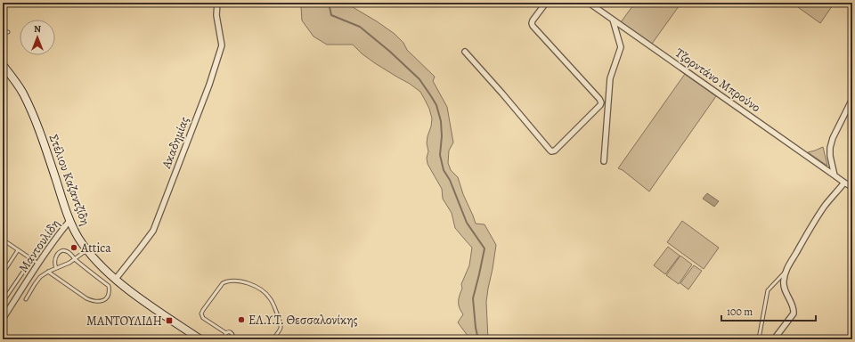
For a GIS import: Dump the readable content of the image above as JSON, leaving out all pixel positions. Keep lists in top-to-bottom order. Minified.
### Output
{"streets":{"main road":["Στέλιου Καζαντζίδη"],"street":["Τζορντάνο Μπρούνο","Ακαδημίας","Μαντουλίδη"]},"crossings":[["Ακαδημίας","Στέλιου Καζαντζίδη"],["Στέλιου Καζαντζίδη","Μαντουλίδη"]],"places":{"other":["Attica","ΕΛ.Υ.Τ. Θεσσαλονίκης"],"transit":["ΜΑΝΤΟΥΛΙΔΗ"]},"scale_bar":"100 m","north":"top"}
